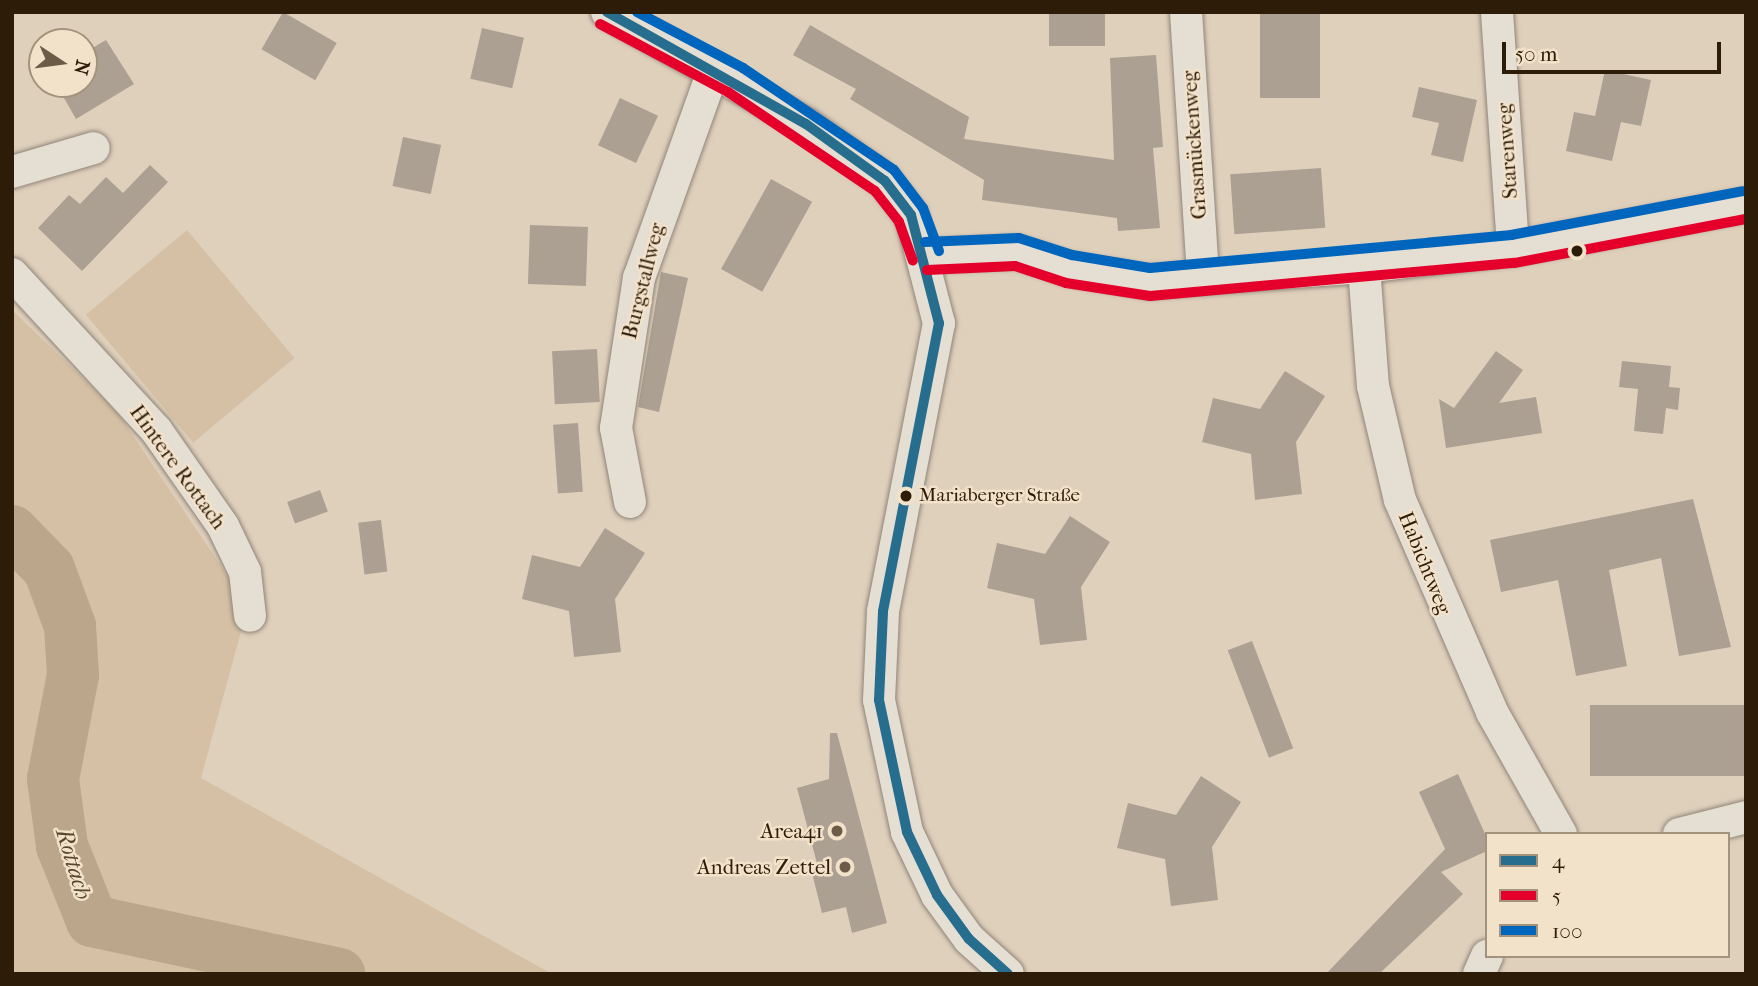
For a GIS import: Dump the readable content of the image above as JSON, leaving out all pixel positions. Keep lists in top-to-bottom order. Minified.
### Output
{"streets":{"street":["Grasmückenweg","Starenweg","Burgstallweg","Hintere Rottach","Habichtweg"]},"water":["Rottach"],"places":["Mariaberger Straße","Area41","Andreas Zettel"],"lines":["transit line 4","transit line 100","transit line 5"],"legend":["4","5","100"],"scale_bar":"50 m","north":"right"}
